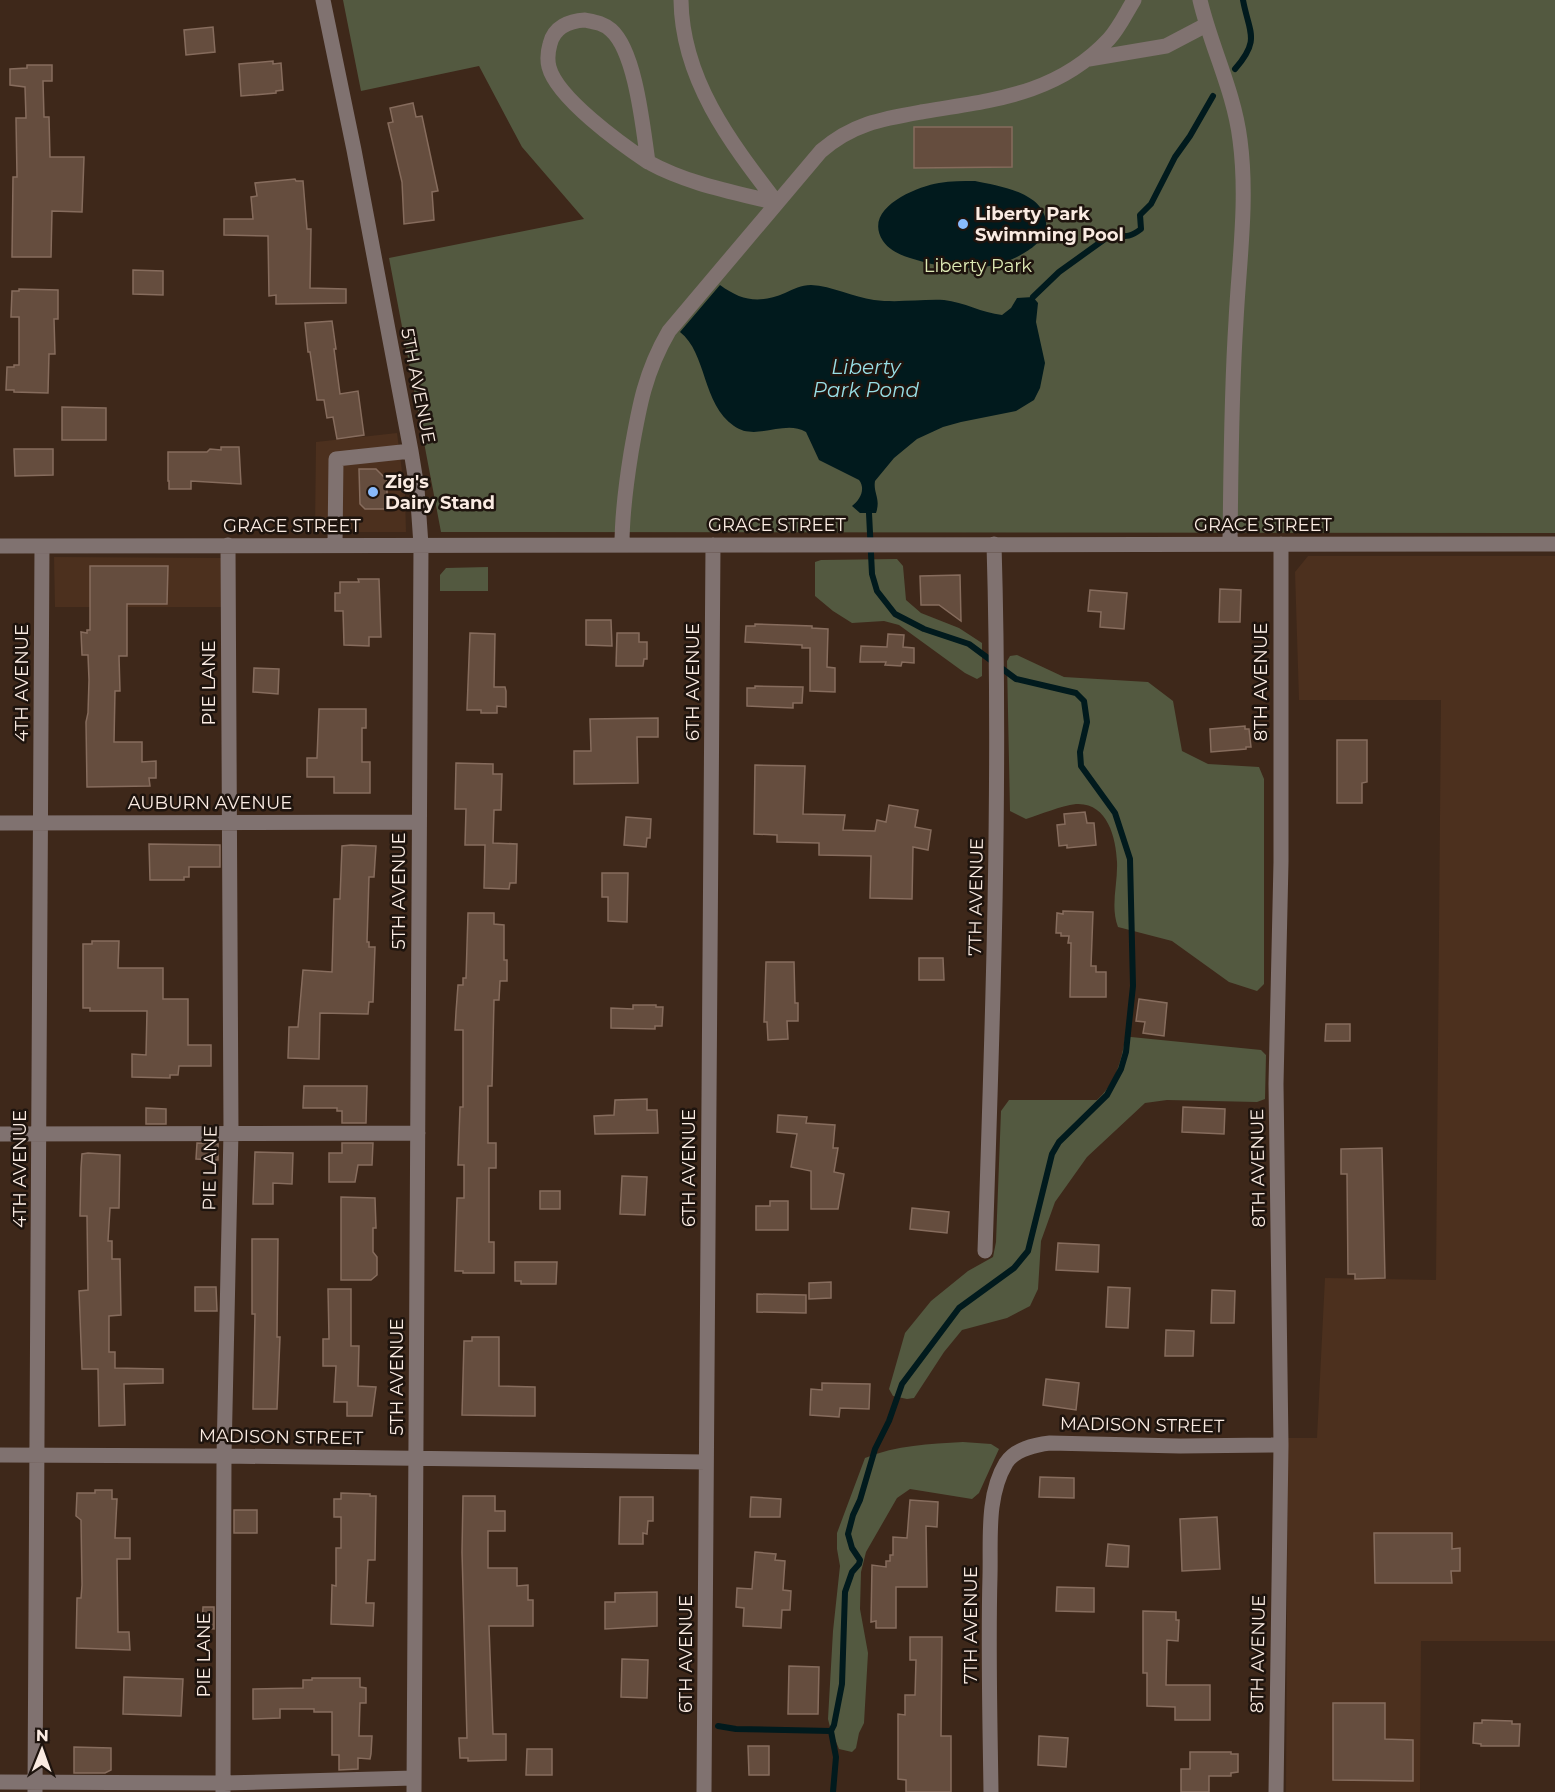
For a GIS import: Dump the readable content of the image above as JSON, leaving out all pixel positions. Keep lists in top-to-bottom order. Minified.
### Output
{"streets":{"street":["5TH AVENUE","GRACE STREET","6TH AVENUE","8TH AVENUE","4TH AVENUE","PIE LANE","AUBURN AVENUE","7TH AVENUE","MADISON STREET"]},"crossings":[["5TH AVENUE","GRACE STREET"],["5TH AVENUE","AUBURN AVENUE"],["5TH AVENUE","MADISON STREET"],["GRACE STREET","6TH AVENUE"],["GRACE STREET","8TH AVENUE"],["GRACE STREET","4TH AVENUE"],["GRACE STREET","PIE LANE"],["GRACE STREET","7TH AVENUE"],["6TH AVENUE","MADISON STREET"],["8TH AVENUE","MADISON STREET"],["4TH AVENUE","AUBURN AVENUE"],["4TH AVENUE","MADISON STREET"],["PIE LANE","AUBURN AVENUE"],["PIE LANE","MADISON STREET"],["7TH AVENUE","MADISON STREET"]],"water":["Liberty Park Pond"],"parks":["Liberty Park"],"places":["Liberty Park Swimming Pool","Zig's Dairy Stand"],"north":"top"}
